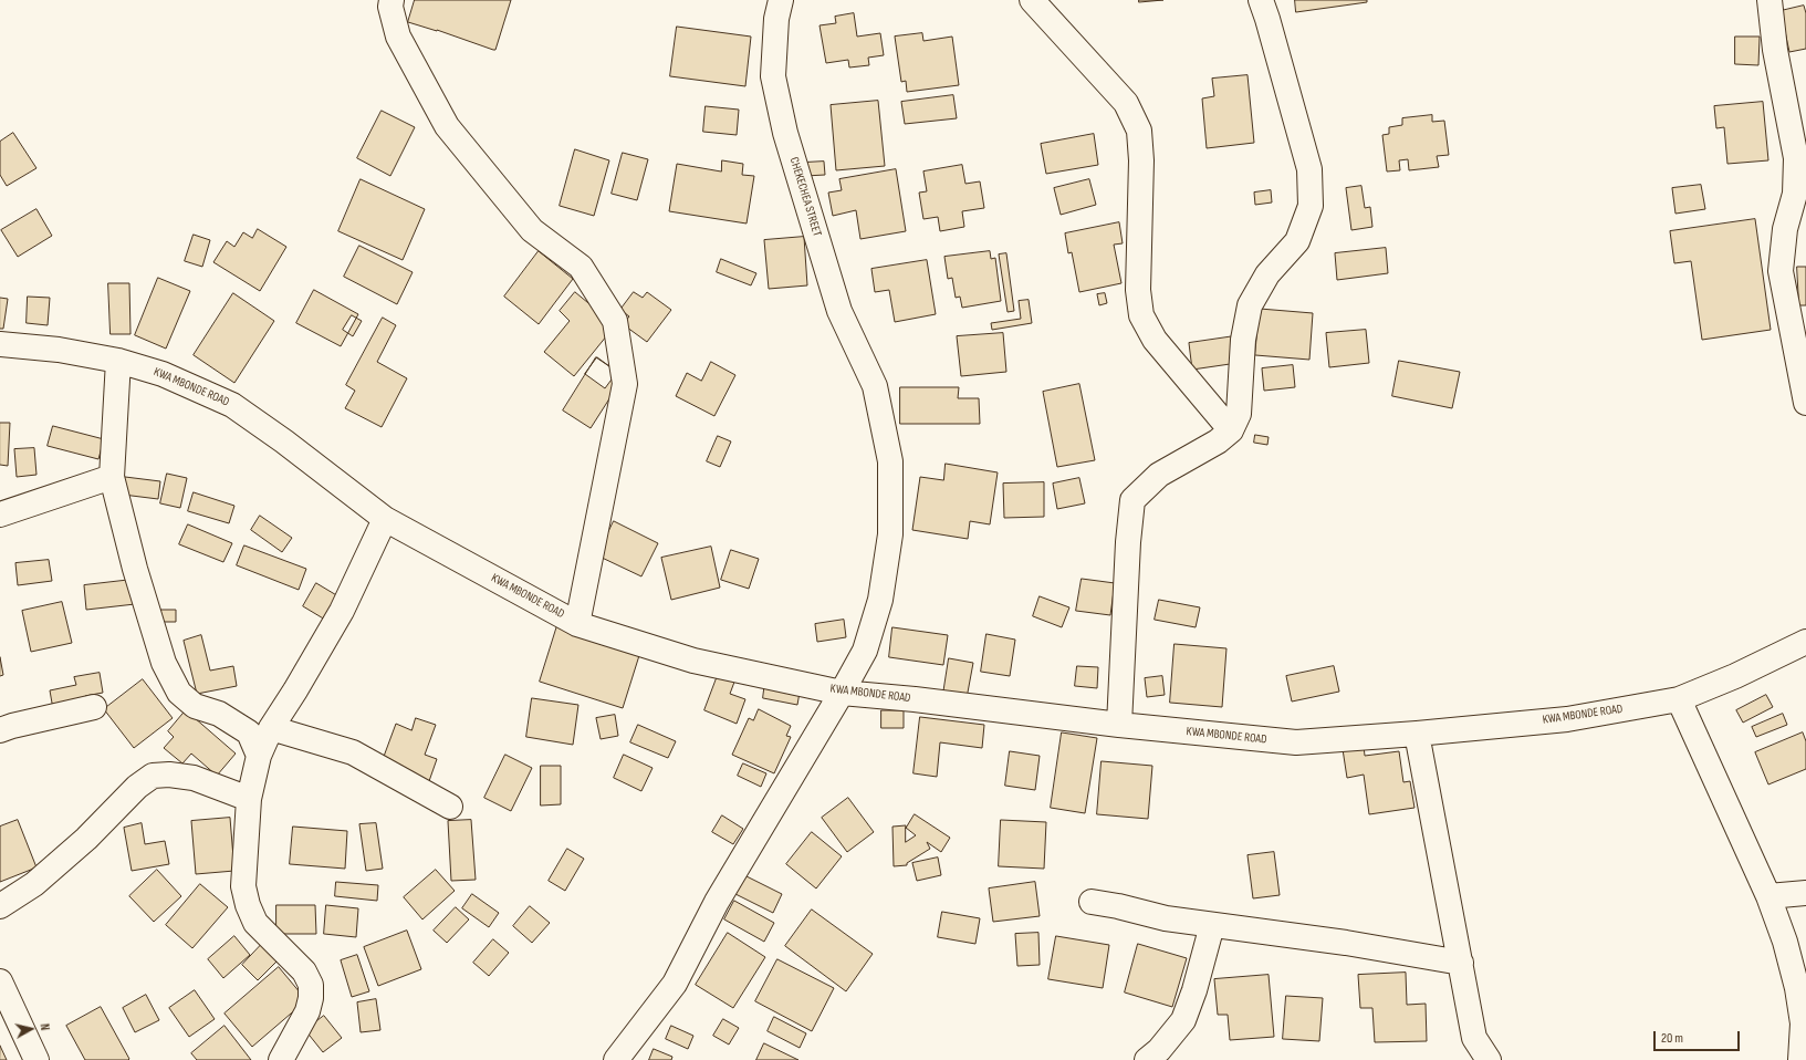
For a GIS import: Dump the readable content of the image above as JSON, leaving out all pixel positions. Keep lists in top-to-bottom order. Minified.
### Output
{"streets":{"street":["CHEKECHEA STREET","KWA MBONDE ROAD"]},"crossings":[["CHEKECHEA STREET","KWA MBONDE ROAD"]],"scale_bar":"20 m","north":"right"}
